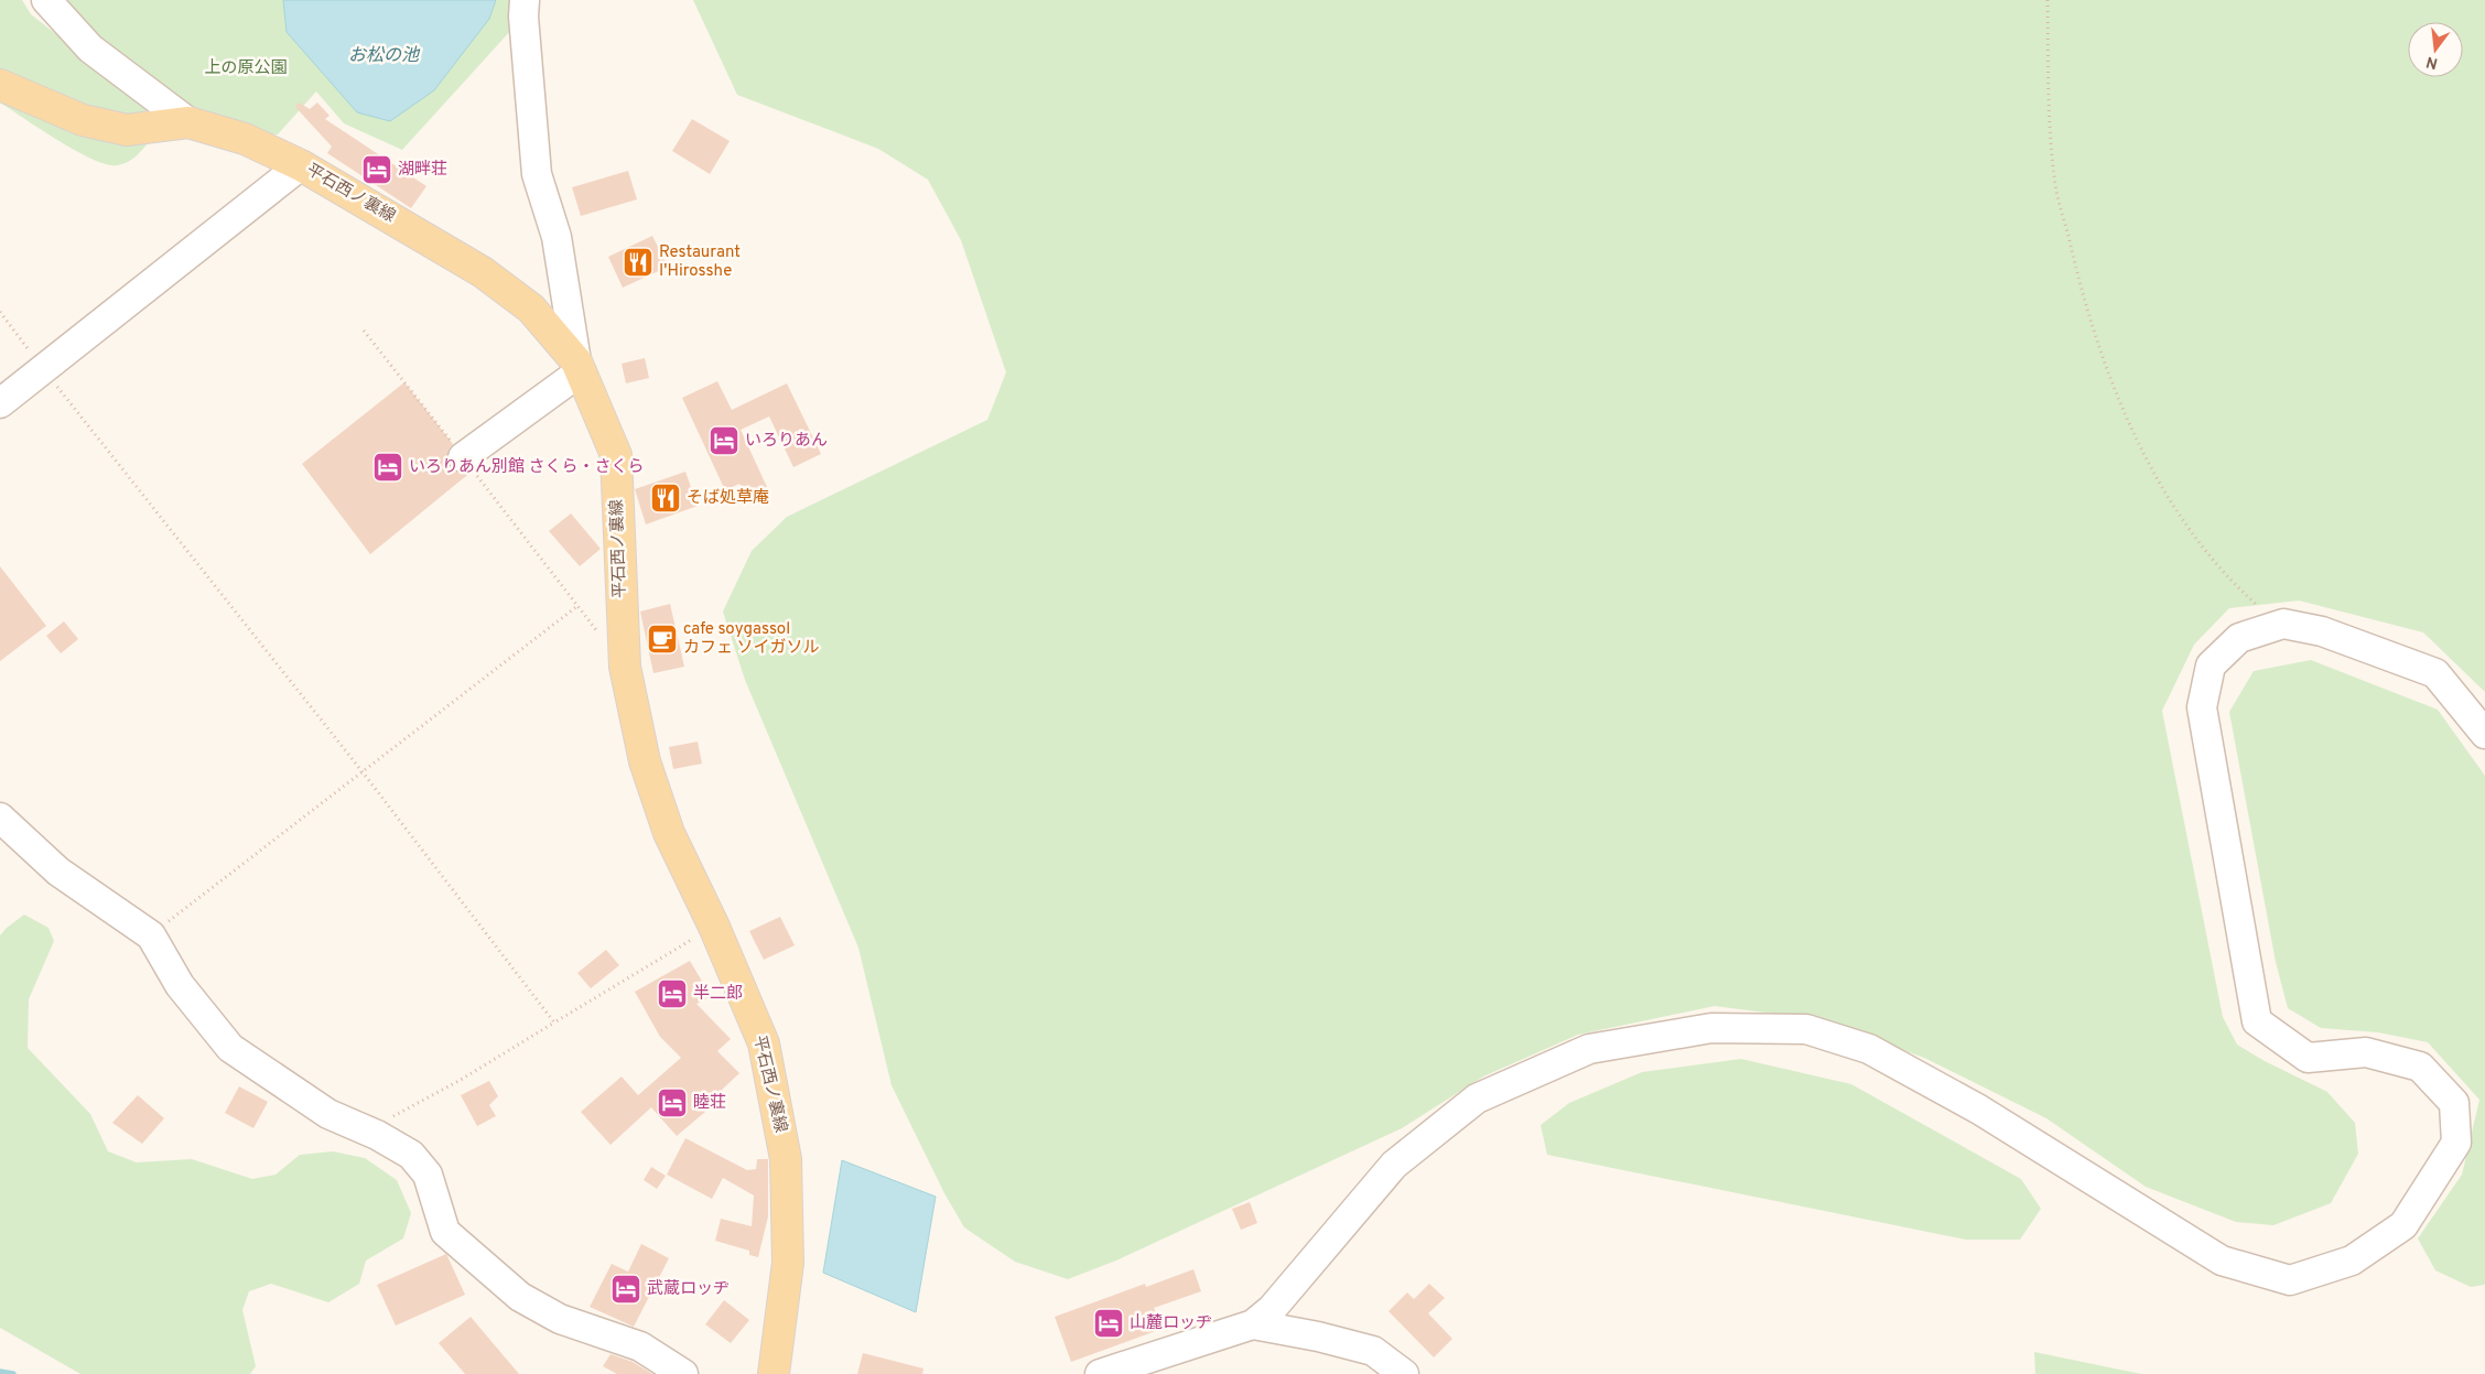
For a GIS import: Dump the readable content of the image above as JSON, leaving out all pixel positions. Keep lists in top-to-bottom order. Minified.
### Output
{"streets":{"main road":["平石西ノ裏線"]},"water":["お松の池"],"parks":["上の原公園"],"places":{"hotel":["湖畔荘","いろりあん","いろりあん別館 さくら・さくら","半二郎","睦荘","武蔵ロッヂ","山麓ロッヂ"],"restaurant":["Restaurant I'Hirosshe","そば処草庵"],"cafe":["cafe soygassol カフェ ソイガソル"]},"north":"bottom"}
